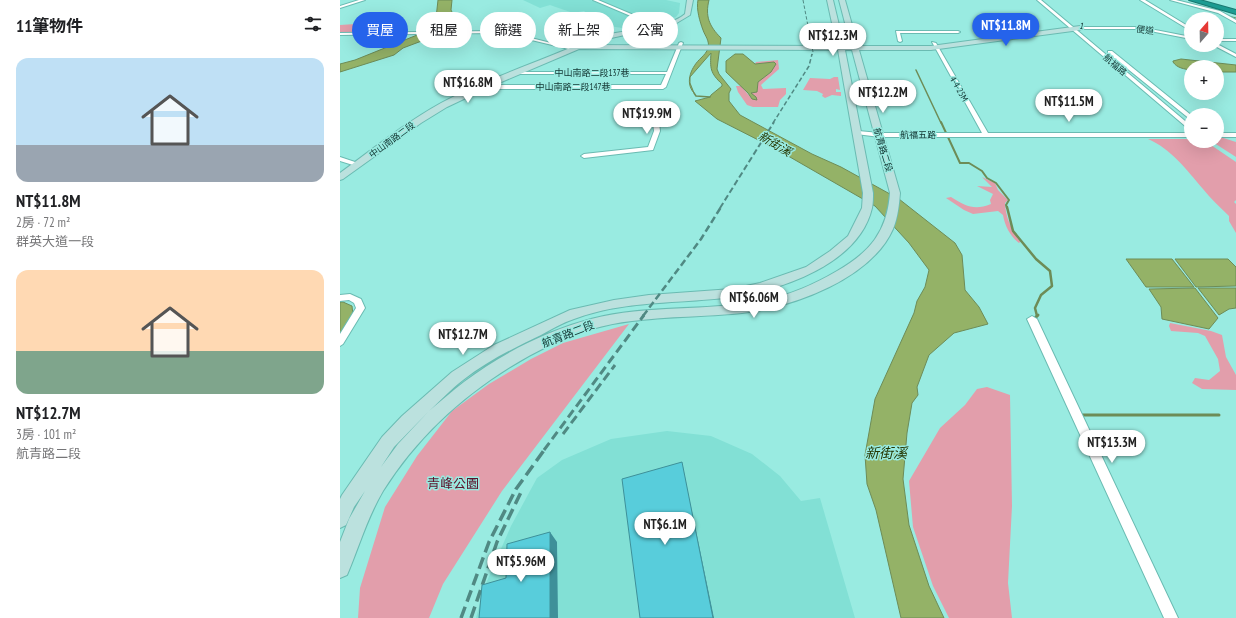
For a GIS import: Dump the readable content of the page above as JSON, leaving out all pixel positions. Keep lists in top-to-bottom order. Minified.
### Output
{"streets":{"street":["1","便道","航福路","中山南路二段137巷","中山南路二段147巷","4-4-25M","航福五路","中山南路二段","航青路二段"]},"crossings":[["1","便道"],["1","航福路"],["中山南路二段137巷","中山南路二段147巷"],["中山南路二段137巷","中山南路二段"],["中山南路二段147巷","中山南路二段"],["4-4-25M","航福五路"],["航福五路","航青路二段"]],"water":["新街溪"],"parks":["青峰公園"],"north":"top","page":{"heading":"11筆物件","map_buttons":["+","−"],"chip":["買屋","租屋","篩選","新上架","公寓"],"price":["NT$11.8M","NT$12.3M","NT$16.8M","NT$12.2M","NT$11.5M","NT$19.9M","NT$6.06M","NT$12.7M","NT$13.3M","NT$6.1M","NT$5.96M"],"list":[{"name":"NT$11.8M","note":"2房 · 72 m² · 群英大道一段"},{"name":"NT$12.7M","note":"3房 · 101 m² · 航青路二段"}]}}
